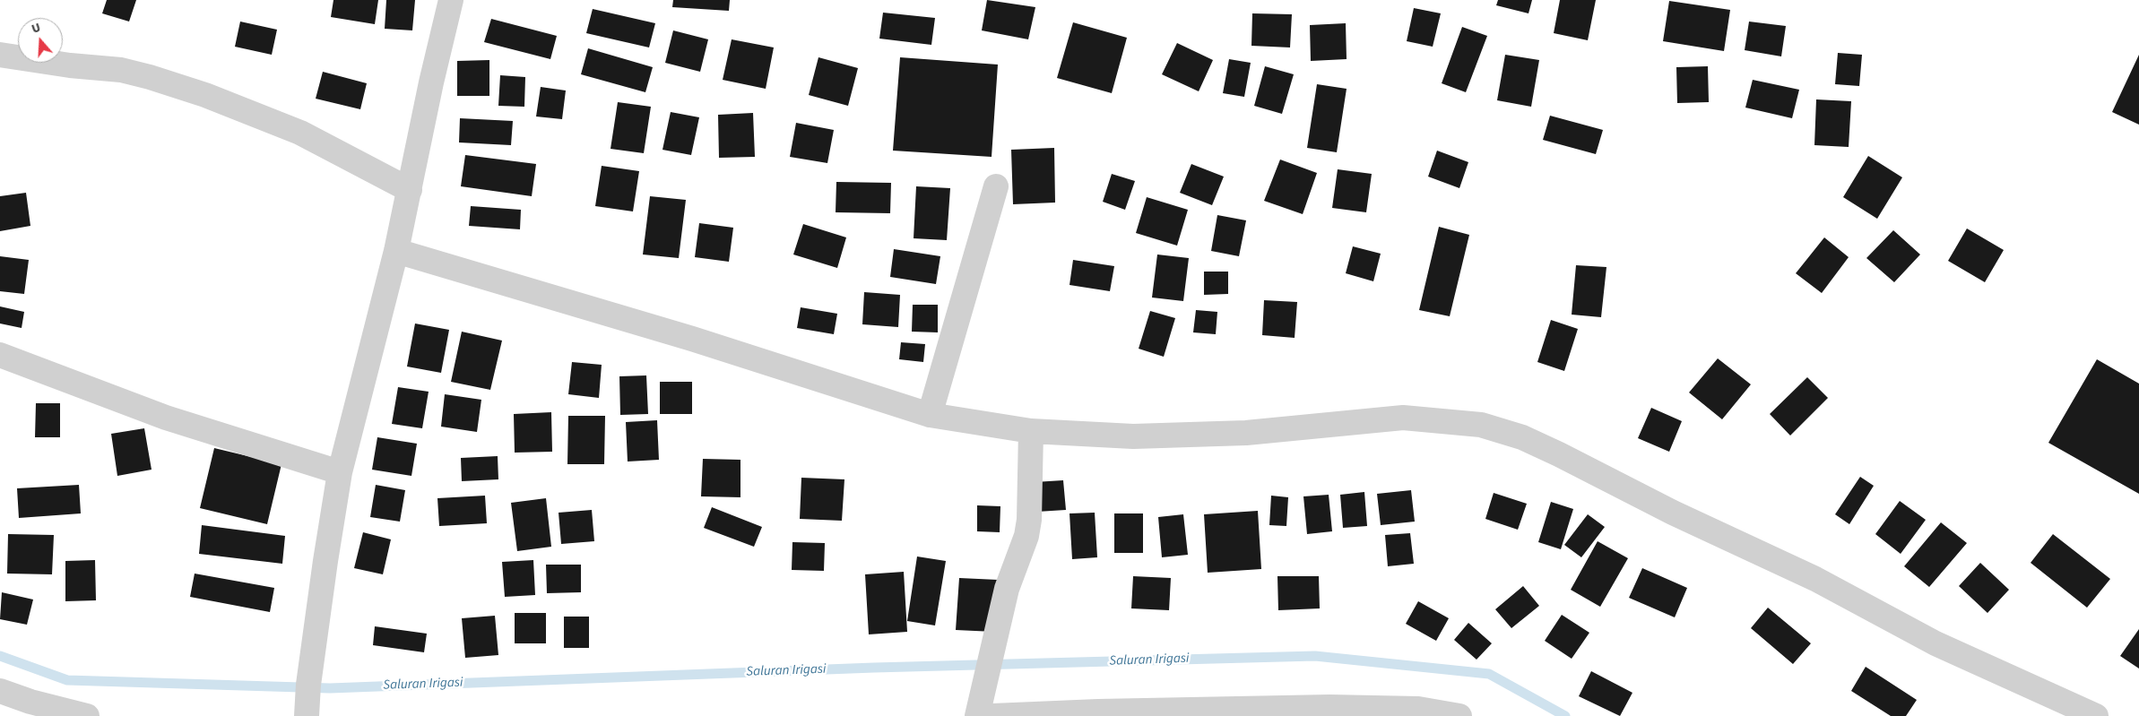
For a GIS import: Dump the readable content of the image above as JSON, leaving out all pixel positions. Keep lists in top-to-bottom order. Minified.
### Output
{"water":["Saluran Irigasi"],"north":"top"}
